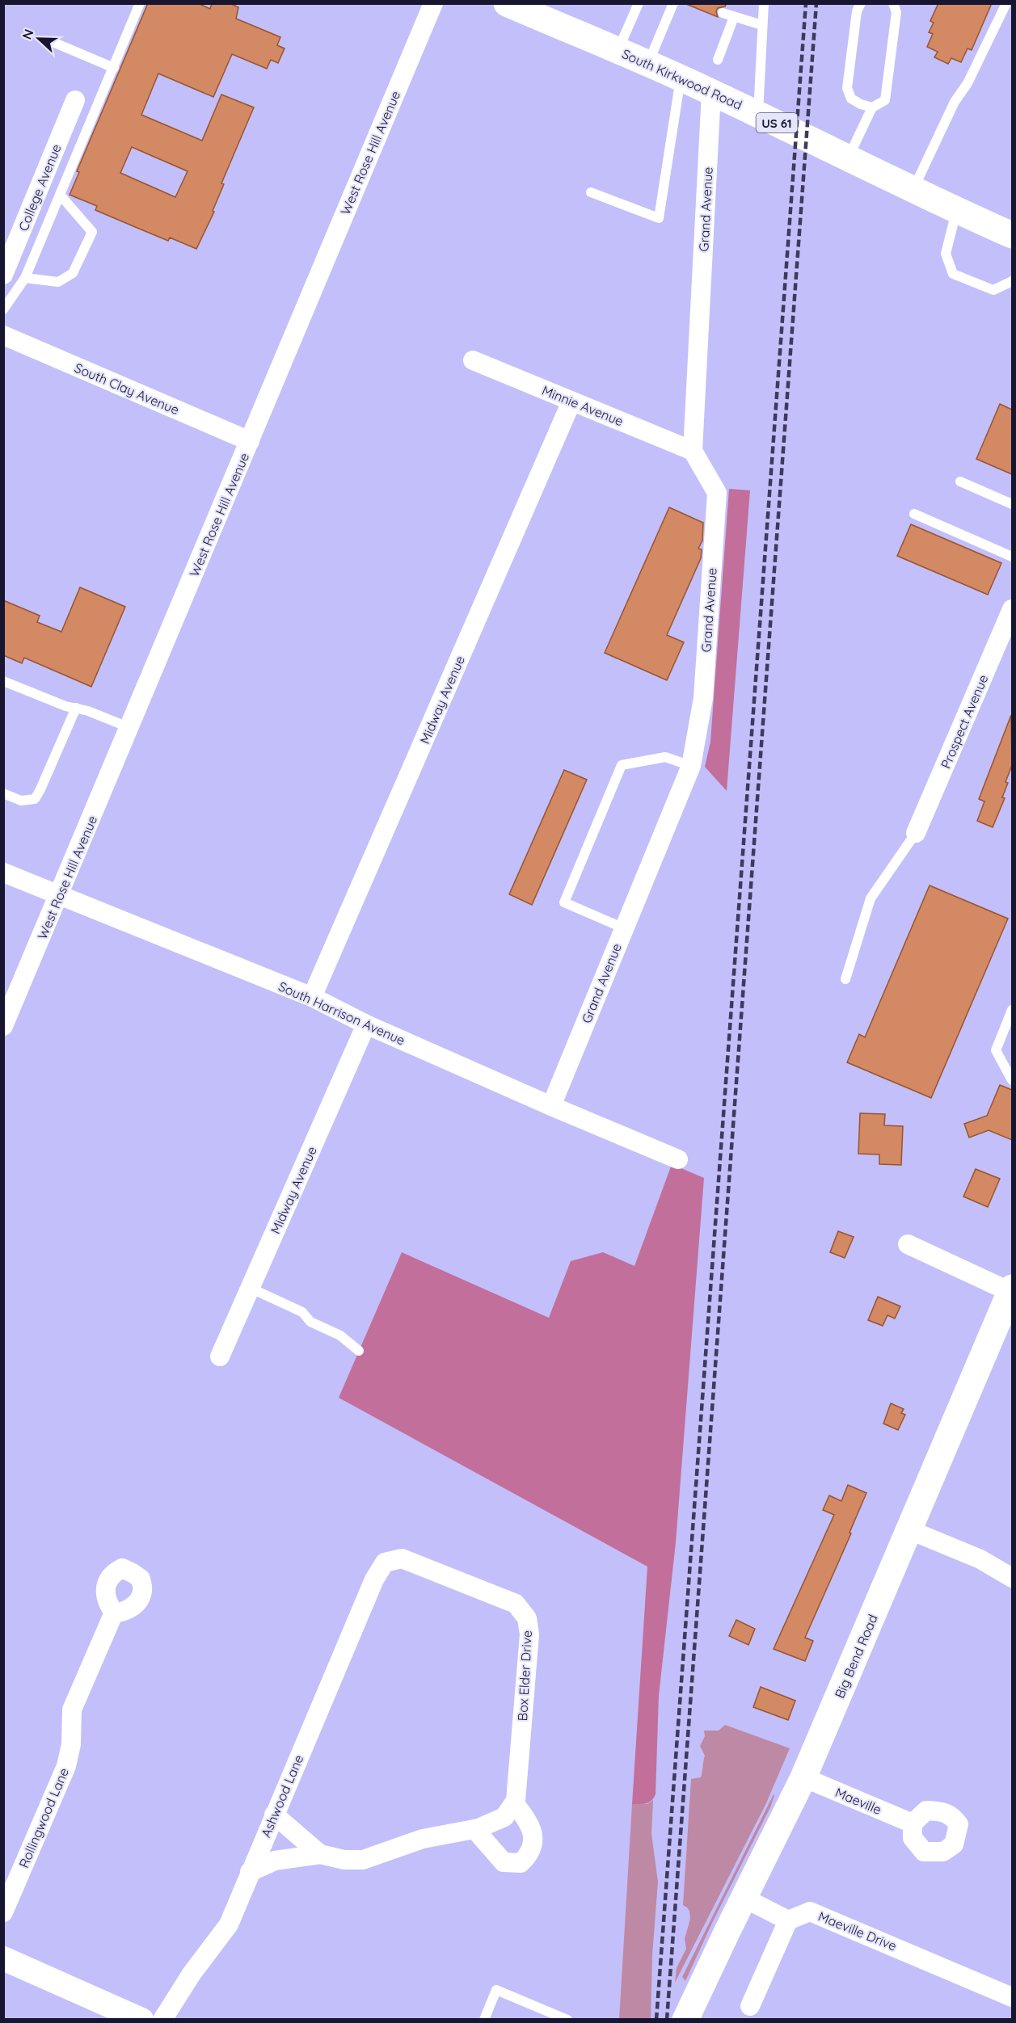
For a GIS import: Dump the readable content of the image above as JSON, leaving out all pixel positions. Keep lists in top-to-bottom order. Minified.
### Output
{"streets":{"main road":["South Kirkwood Road","US 61","Big Bend Road"],"street":["West Rose Hill Avenue","College Avenue","Grand Avenue","South Clay Avenue","Minnie Avenue","Midway Avenue","Prospect Avenue","South Harrison Avenue","Box Elder Drive","Ashwood Lane","Maeville","Rollingwood Lane","Maeville Drive"]},"crossings":[["South Kirkwood Road","Grand Avenue"],["West Rose Hill Avenue","South Clay Avenue"],["West Rose Hill Avenue","South Harrison Avenue"],["Grand Avenue","Minnie Avenue"],["Grand Avenue","South Harrison Avenue"],["Minnie Avenue","Midway Avenue"],["Midway Avenue","South Harrison Avenue"],["Big Bend Road","Maeville"],["Box Elder Drive","Ashwood Lane"]],"north":"left"}
